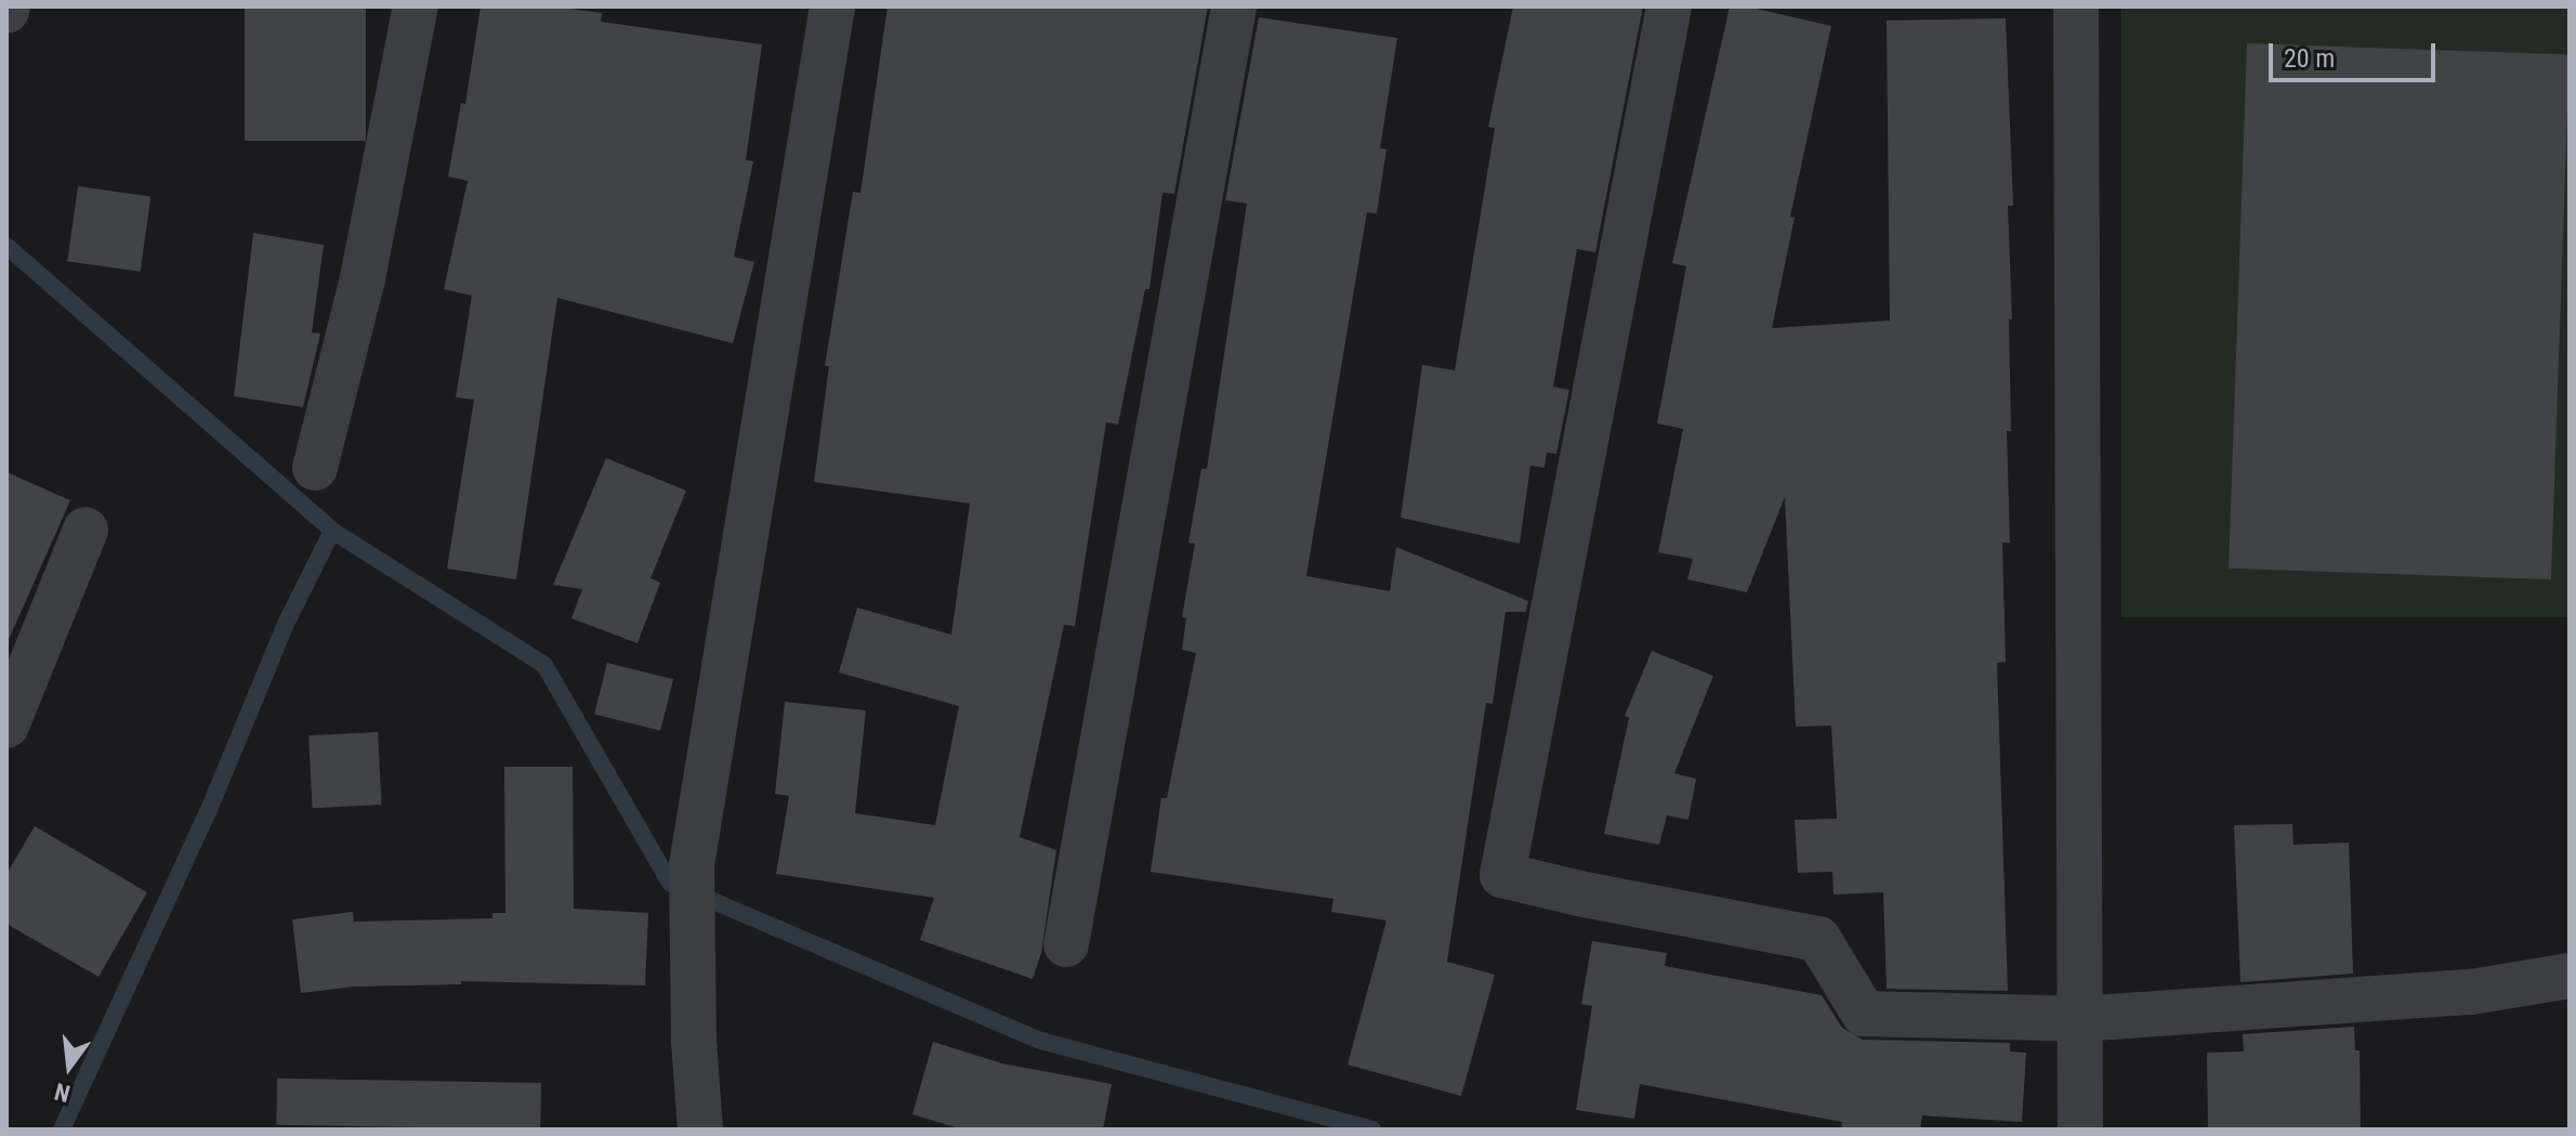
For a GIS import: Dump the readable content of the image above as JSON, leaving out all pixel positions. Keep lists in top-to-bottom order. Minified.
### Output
{"scale_bar":"20 m","north":"bottom"}
